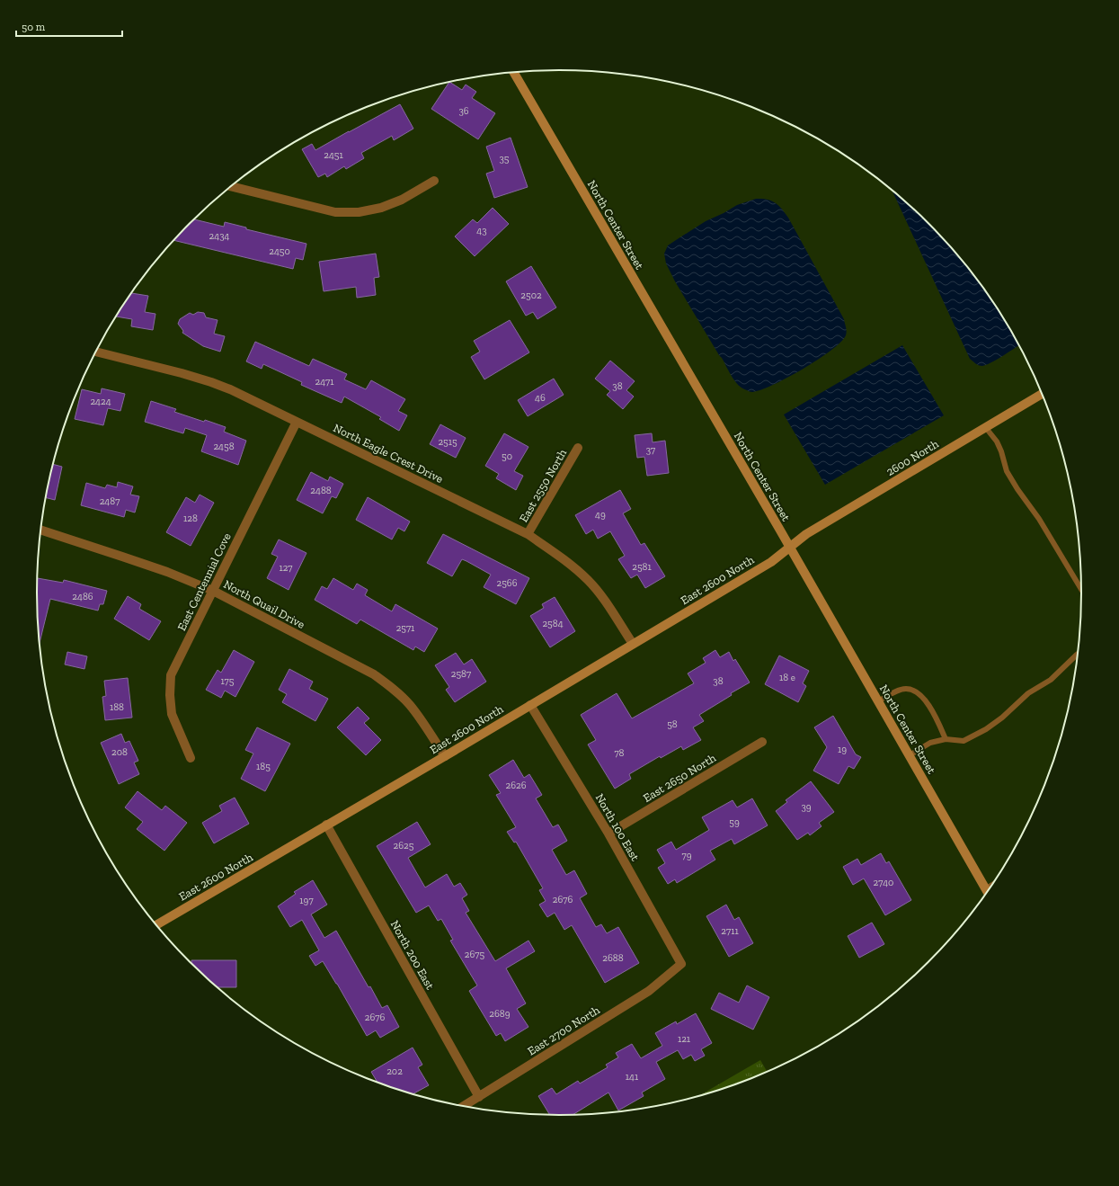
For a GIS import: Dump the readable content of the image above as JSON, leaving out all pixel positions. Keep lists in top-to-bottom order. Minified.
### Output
{"streets":{"street":["North Center Street","North Eagle Crest Drive","2600 North","East 2550 North","East 2600 North","East Centennial Cove","North Quail Drive","East 2650 North","North 100 East","North 200 East","East 2700 North"]},"crossings":[["North Center Street","2600 North"],["North Center Street","East 2600 North"],["North Eagle Crest Drive","East 2550 North"],["North Eagle Crest Drive","East 2600 North"],["North Eagle Crest Drive","East Centennial Cove"],["2600 North","East 2600 North"],["East 2600 North","North Quail Drive"],["East 2600 North","North 100 East"],["East 2600 North","North 200 East"],["East Centennial Cove","North Quail Drive"],["East 2650 North","North 100 East"],["North 100 East","East 2700 North"],["North 200 East","East 2700 North"]],"house_numbers":["36","2451","35","43","2434","2450","2502","2471","38","46","2424","2515","2458","37","50","2488","2487","49","128","2581","127","2566","2486","2584","2571","2587","18 e","175","38","188","58","19","208","78","185","2626","39","59","2625","79","2740","2676","197","2711","2675","2688","2689","2676","121","202","141"],"scale_bar":"50 m"}
